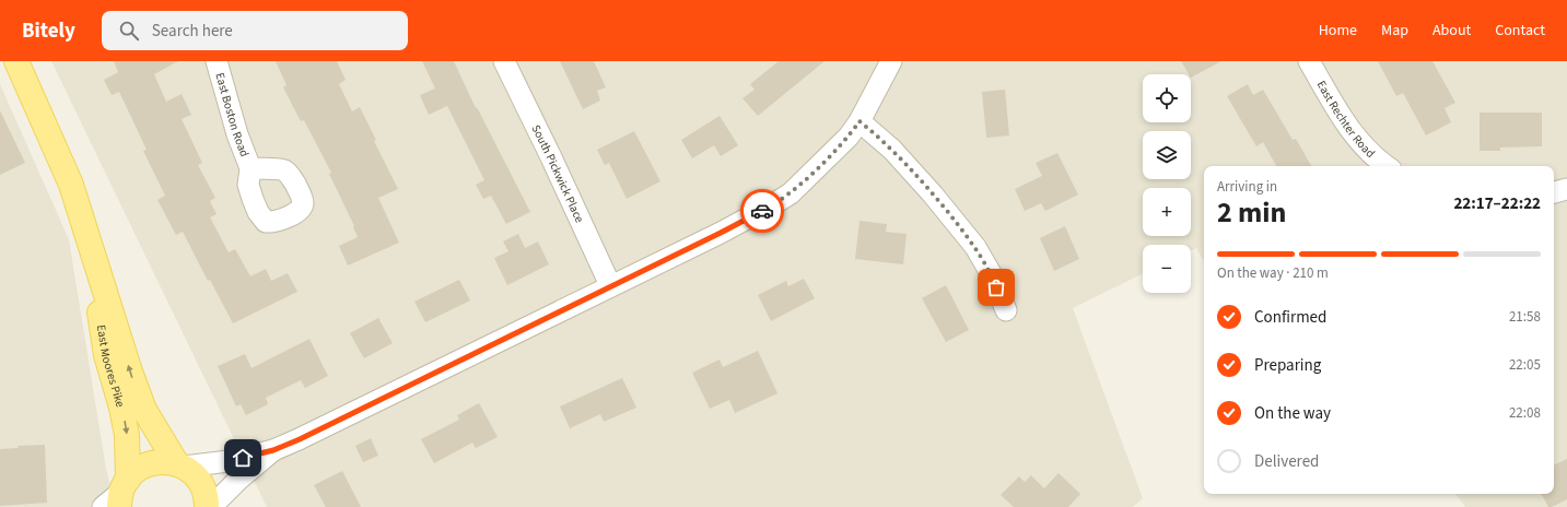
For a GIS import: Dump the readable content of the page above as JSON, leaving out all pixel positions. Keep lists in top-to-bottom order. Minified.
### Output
{"streets":{"main road":["East Moores Pike"],"street":["East Boston Road","East Rechter Road","South Pickwick Place"]},"page":{"header":"Bitely","search":"Search here","nav":["Home","Map","About","Contact"],"map_buttons":["+","−"],"heading":["2 min","Arriving in","22:17–22:22"],"bar":"On the way · 210 m","list":[["Confirmed","21:58"],["Preparing","22:05"],["On the way","22:08"],"Delivered"]}}
